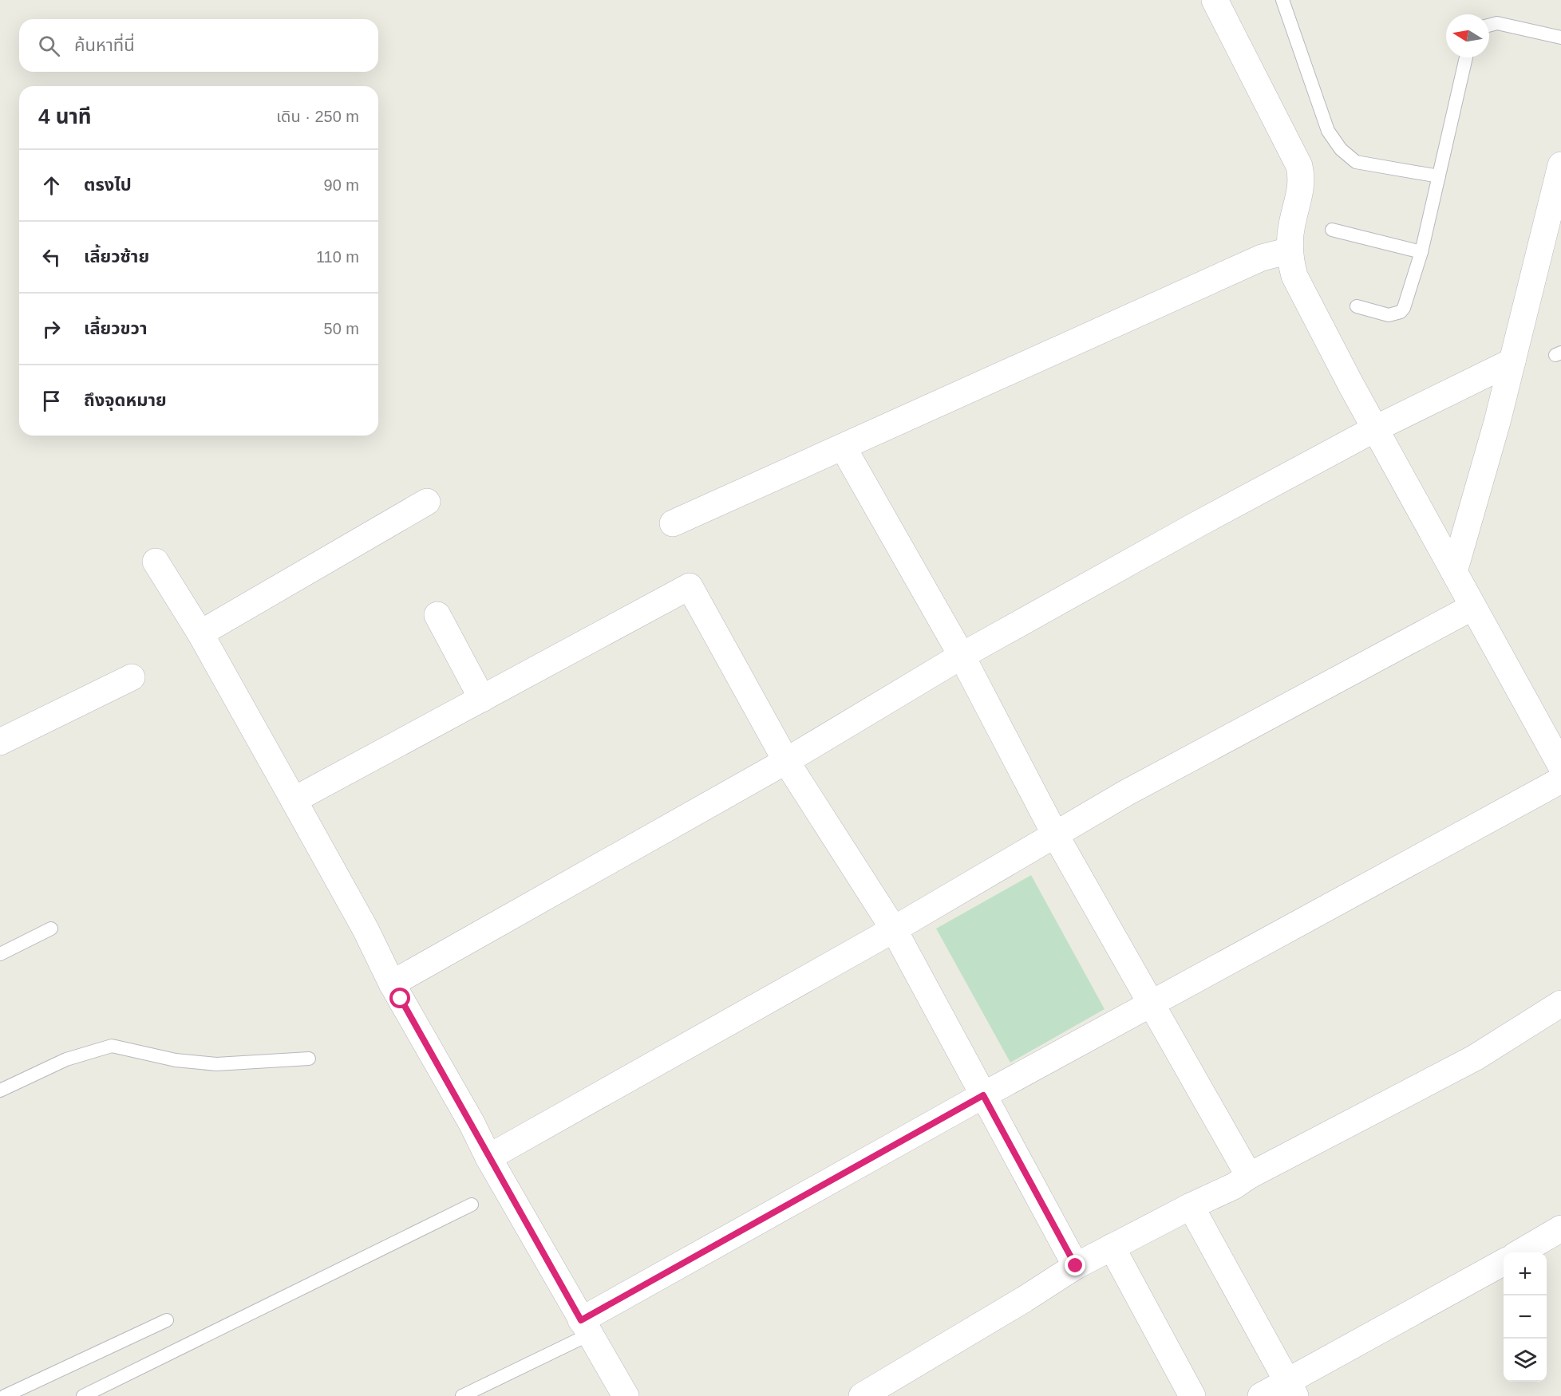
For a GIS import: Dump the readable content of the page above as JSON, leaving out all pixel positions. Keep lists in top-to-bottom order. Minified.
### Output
{"north":"left","page":{"search":"ค้นหาที่นี่","heading":["4 นาที","เดิน · 250 m"],"list":[["ตรงไป","90 m"],["เลี้ยวซ้าย","110 m"],["เลี้ยวขวา","50 m"],"ถึงจุดหมาย"],"map_buttons":["+","−"]}}
